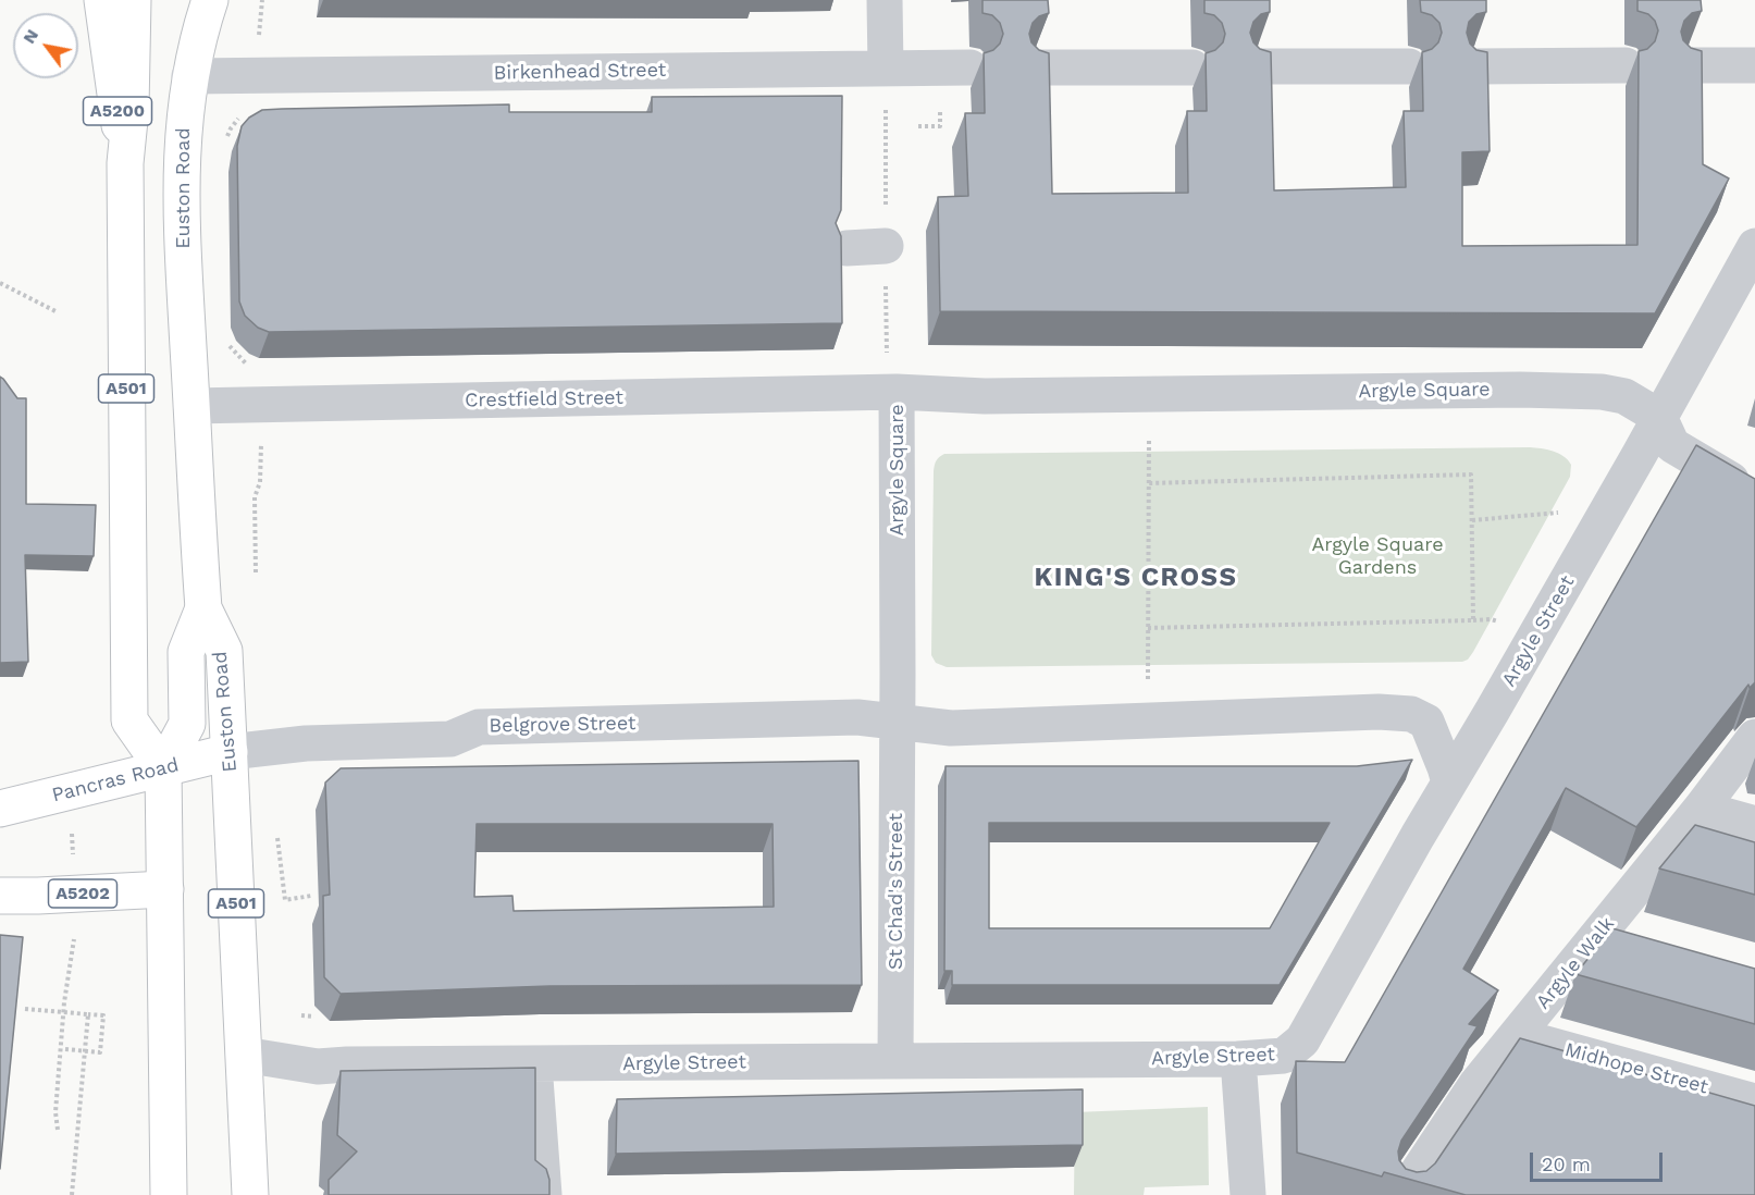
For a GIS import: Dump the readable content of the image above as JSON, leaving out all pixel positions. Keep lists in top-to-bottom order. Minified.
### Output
{"streets":{"main road":["A5200","Euston Road","A501","Pancras Road","A5202"],"street":["Birkenhead Street","Argyle Square","Crestfield Street","Argyle Street","Belgrove Street","St Chad's Street","Argyle Walk","Midhope Street"]},"crossings":[["Birkenhead Street","Euston Road"],["Birkenhead Street","A501"],["A5200","A501"],["Euston Road","A501"],["Euston Road","Crestfield Street"],["Euston Road","Argyle Street"],["Euston Road","Belgrove Street"],["Euston Road","Pancras Road"],["A501","Pancras Road"],["A501","A5202"],["Argyle Square","Crestfield Street"],["Argyle Square","Argyle Street"],["Argyle Square","Belgrove Street"],["Argyle Square","St Chad's Street"],["Argyle Street","St Chad's Street"],["Belgrove Street","Pancras Road"],["Belgrove Street","St Chad's Street"],["Argyle Walk","Midhope Street"]],"districts":["KING'S CROSS"],"parks":["Argyle Square Gardens"],"scale_bar":"20 m","north":"top left"}
